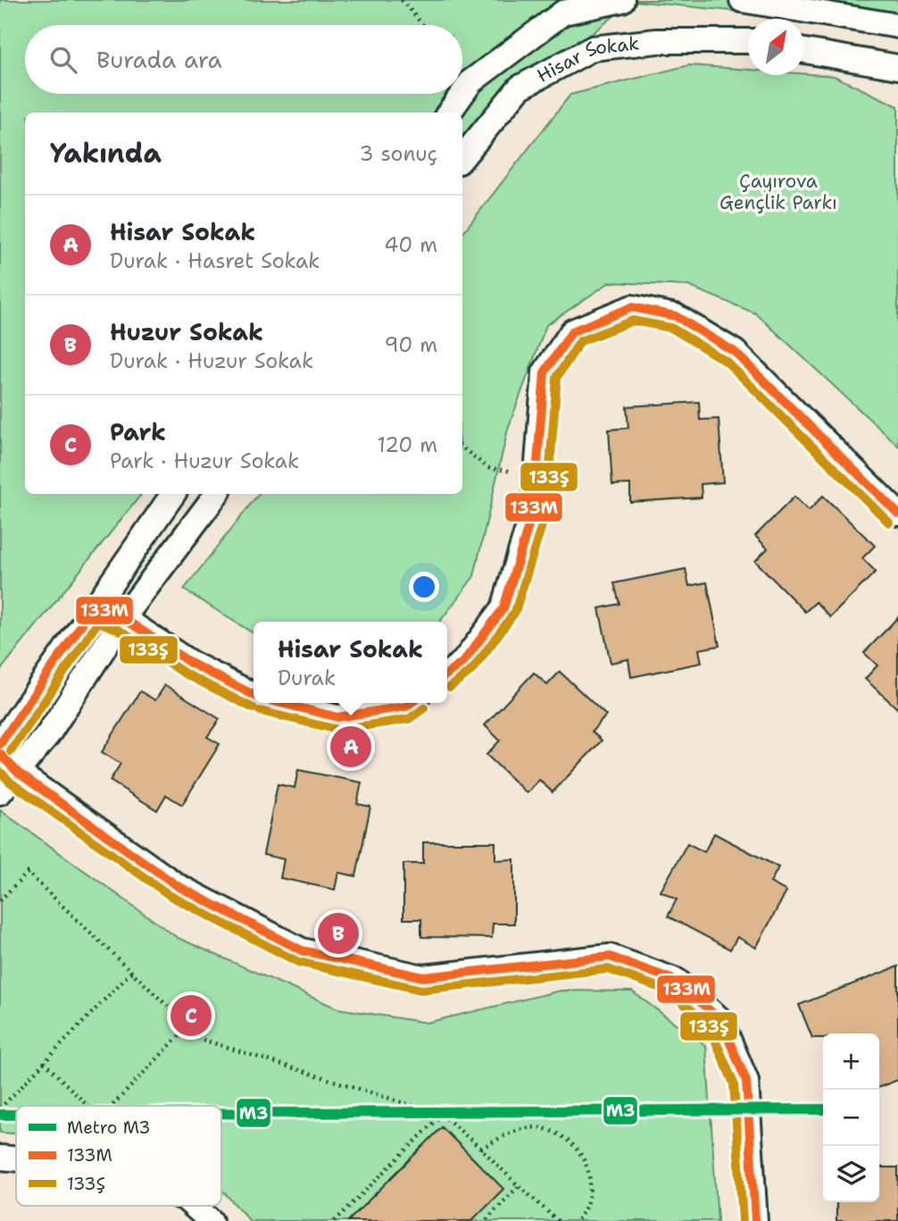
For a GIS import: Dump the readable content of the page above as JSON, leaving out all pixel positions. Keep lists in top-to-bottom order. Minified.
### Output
{"streets":{"street":["Hisar Sokak"]},"parks":["Çayırova Gençlik Parkı"],"lines":["transit line 133M","transit line 133Ş","metro line M3"],"legend":["Metro M3","133M","133Ş"],"north":"top right","page":{"search":"Burada ara","heading":["Yakında","3 sonuç"],"list":[{"mark":"A","name":"Hisar Sokak","note":"Durak · Hasret Sokak","value":"40 m"},{"mark":"B","name":"Huzur Sokak","note":"Durak · Huzur Sokak","value":"90 m"},{"mark":"C","name":"Park","note":"Park · Huzur Sokak","value":"120 m"}],"popup":["Hisar Sokak","Durak"],"pins":["A","B","C"],"map_buttons":["+","−"]}}
